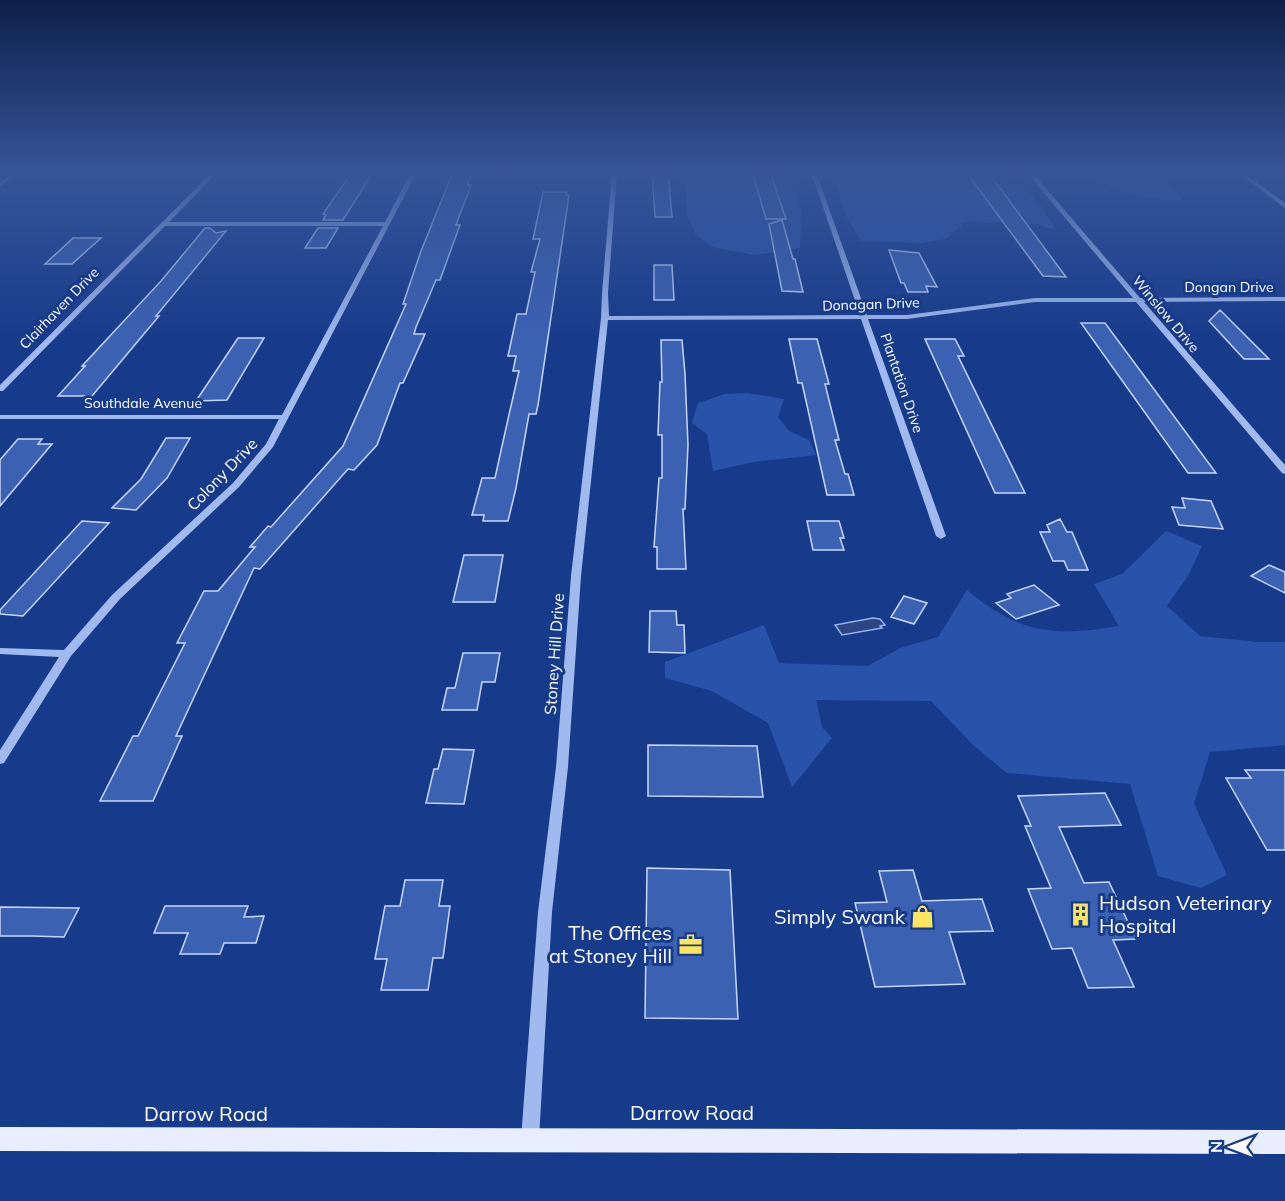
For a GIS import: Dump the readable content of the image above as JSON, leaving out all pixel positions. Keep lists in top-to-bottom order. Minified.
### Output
{"streets":{"main road":["Darrow Road"],"street":["Dongan Drive","Donagan Drive","Clairhaven Drive","Winslow Drive","Plantation Drive","Southdale Avenue","Colony Drive","Stoney Hill Drive"]},"crossings":[["Dongan Drive","Donagan Drive"],["Dongan Drive","Winslow Drive"],["Donagan Drive","Winslow Drive"],["Donagan Drive","Plantation Drive"],["Donagan Drive","Stoney Hill Drive"],["Southdale Avenue","Colony Drive"],["Stoney Hill Drive","Darrow Road"]],"places":{"building":["Hudson Veterinary Hospital"],"shop":["Simply Swank"],"office":["The Offices at Stoney Hill"]},"north":"left"}
